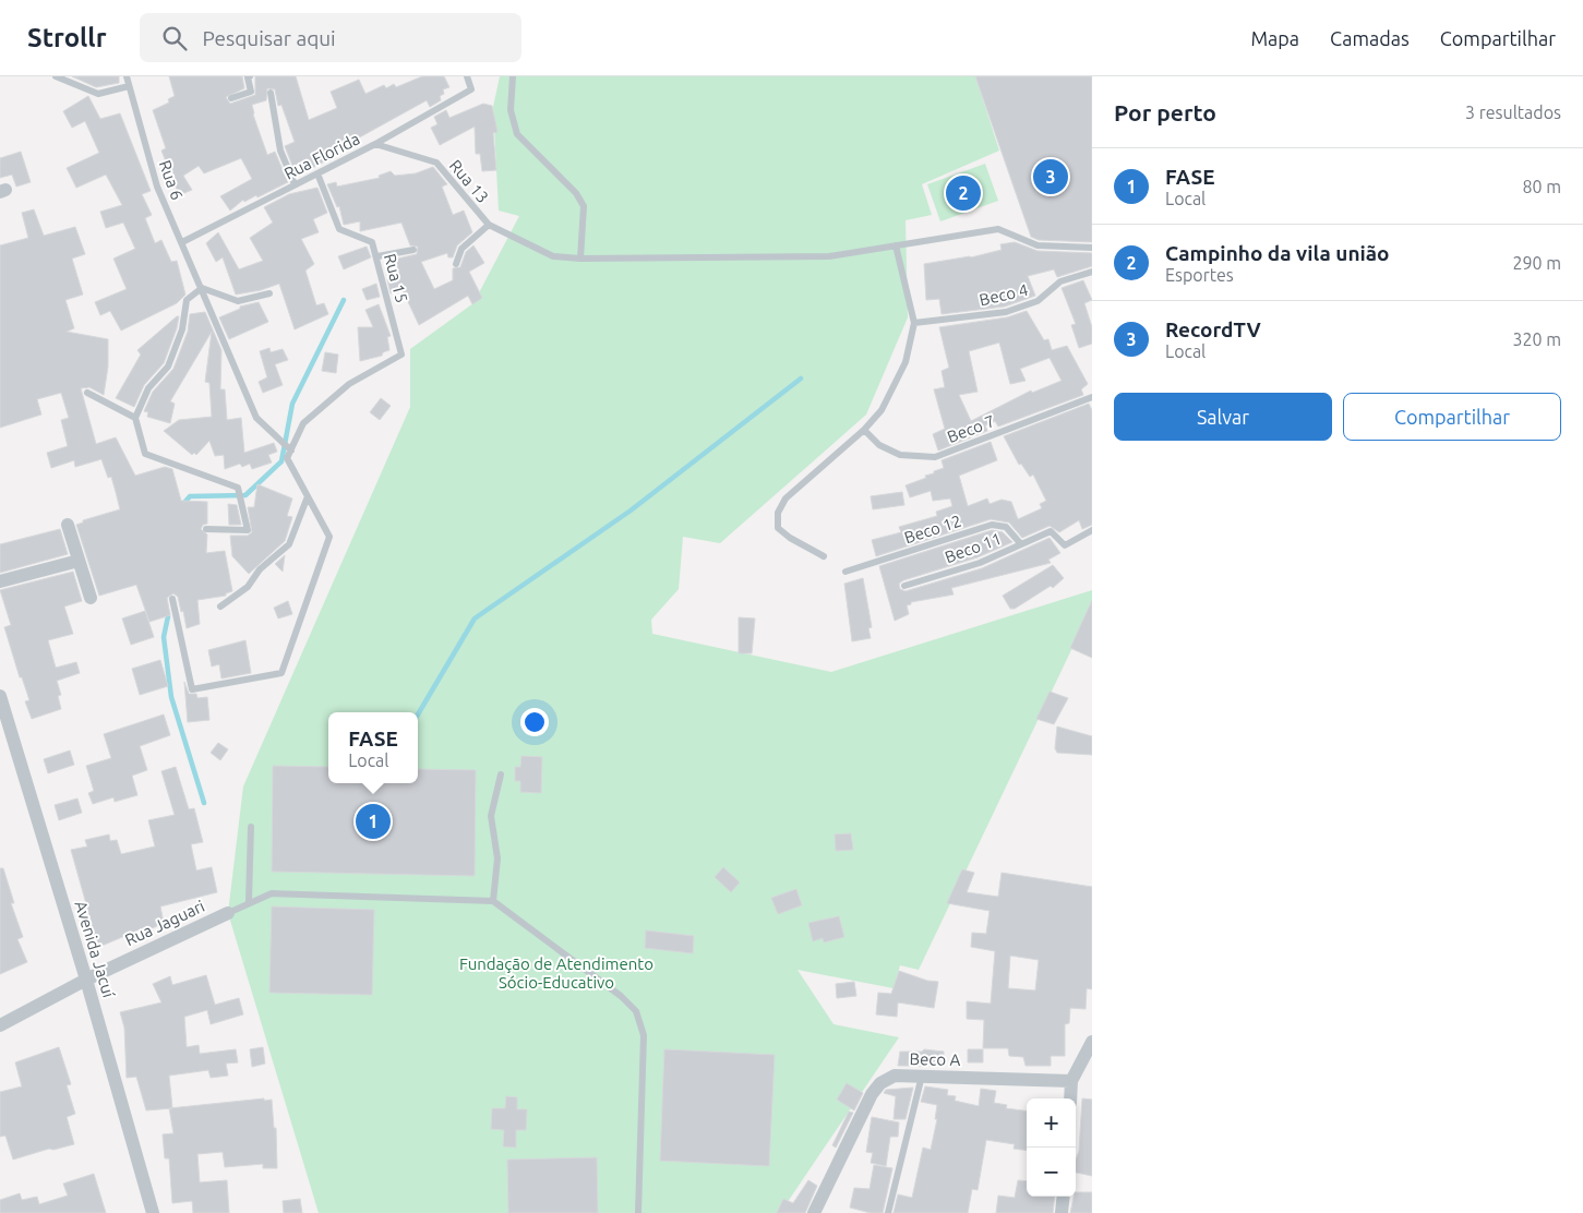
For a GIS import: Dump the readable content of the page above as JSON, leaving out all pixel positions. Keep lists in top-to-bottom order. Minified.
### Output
{"streets":{"street":["Rua Jaguari","Avenida Jacuí","Beco A"],"lane":["Rua Florida","Rua 6","Rua 13","Rua 15","Beco 4","Beco 7","Beco 12","Beco 11"]},"crossings":[["Rua Florida","Rua 6"],["Rua Florida","Rua 13"],["Rua Florida","Rua 15"],["Rua 6","Rua 15"],["Beco 12","Beco 11"],["Rua Jaguari","Avenida Jacuí"]],"parks":["Fundação de Atendimento Sócio-Educativo"],"page":{"header":"Strollr","search":"Pesquisar aqui","nav":["Mapa","Camadas","Compartilhar"],"heading":["Por perto","3 resultados"],"list":[{"mark":"1","name":"FASE","note":"Local","value":"80 m"},{"mark":"2","name":"Campinho da vila união","note":"Esportes","value":"290 m"},{"mark":"3","name":"RecordTV","note":"Local","value":"320 m"}],"pins":["3","2","1"],"buttons":["Salvar","Compartilhar"],"popup":["FASE","Local"],"map_buttons":["+","−"]}}
